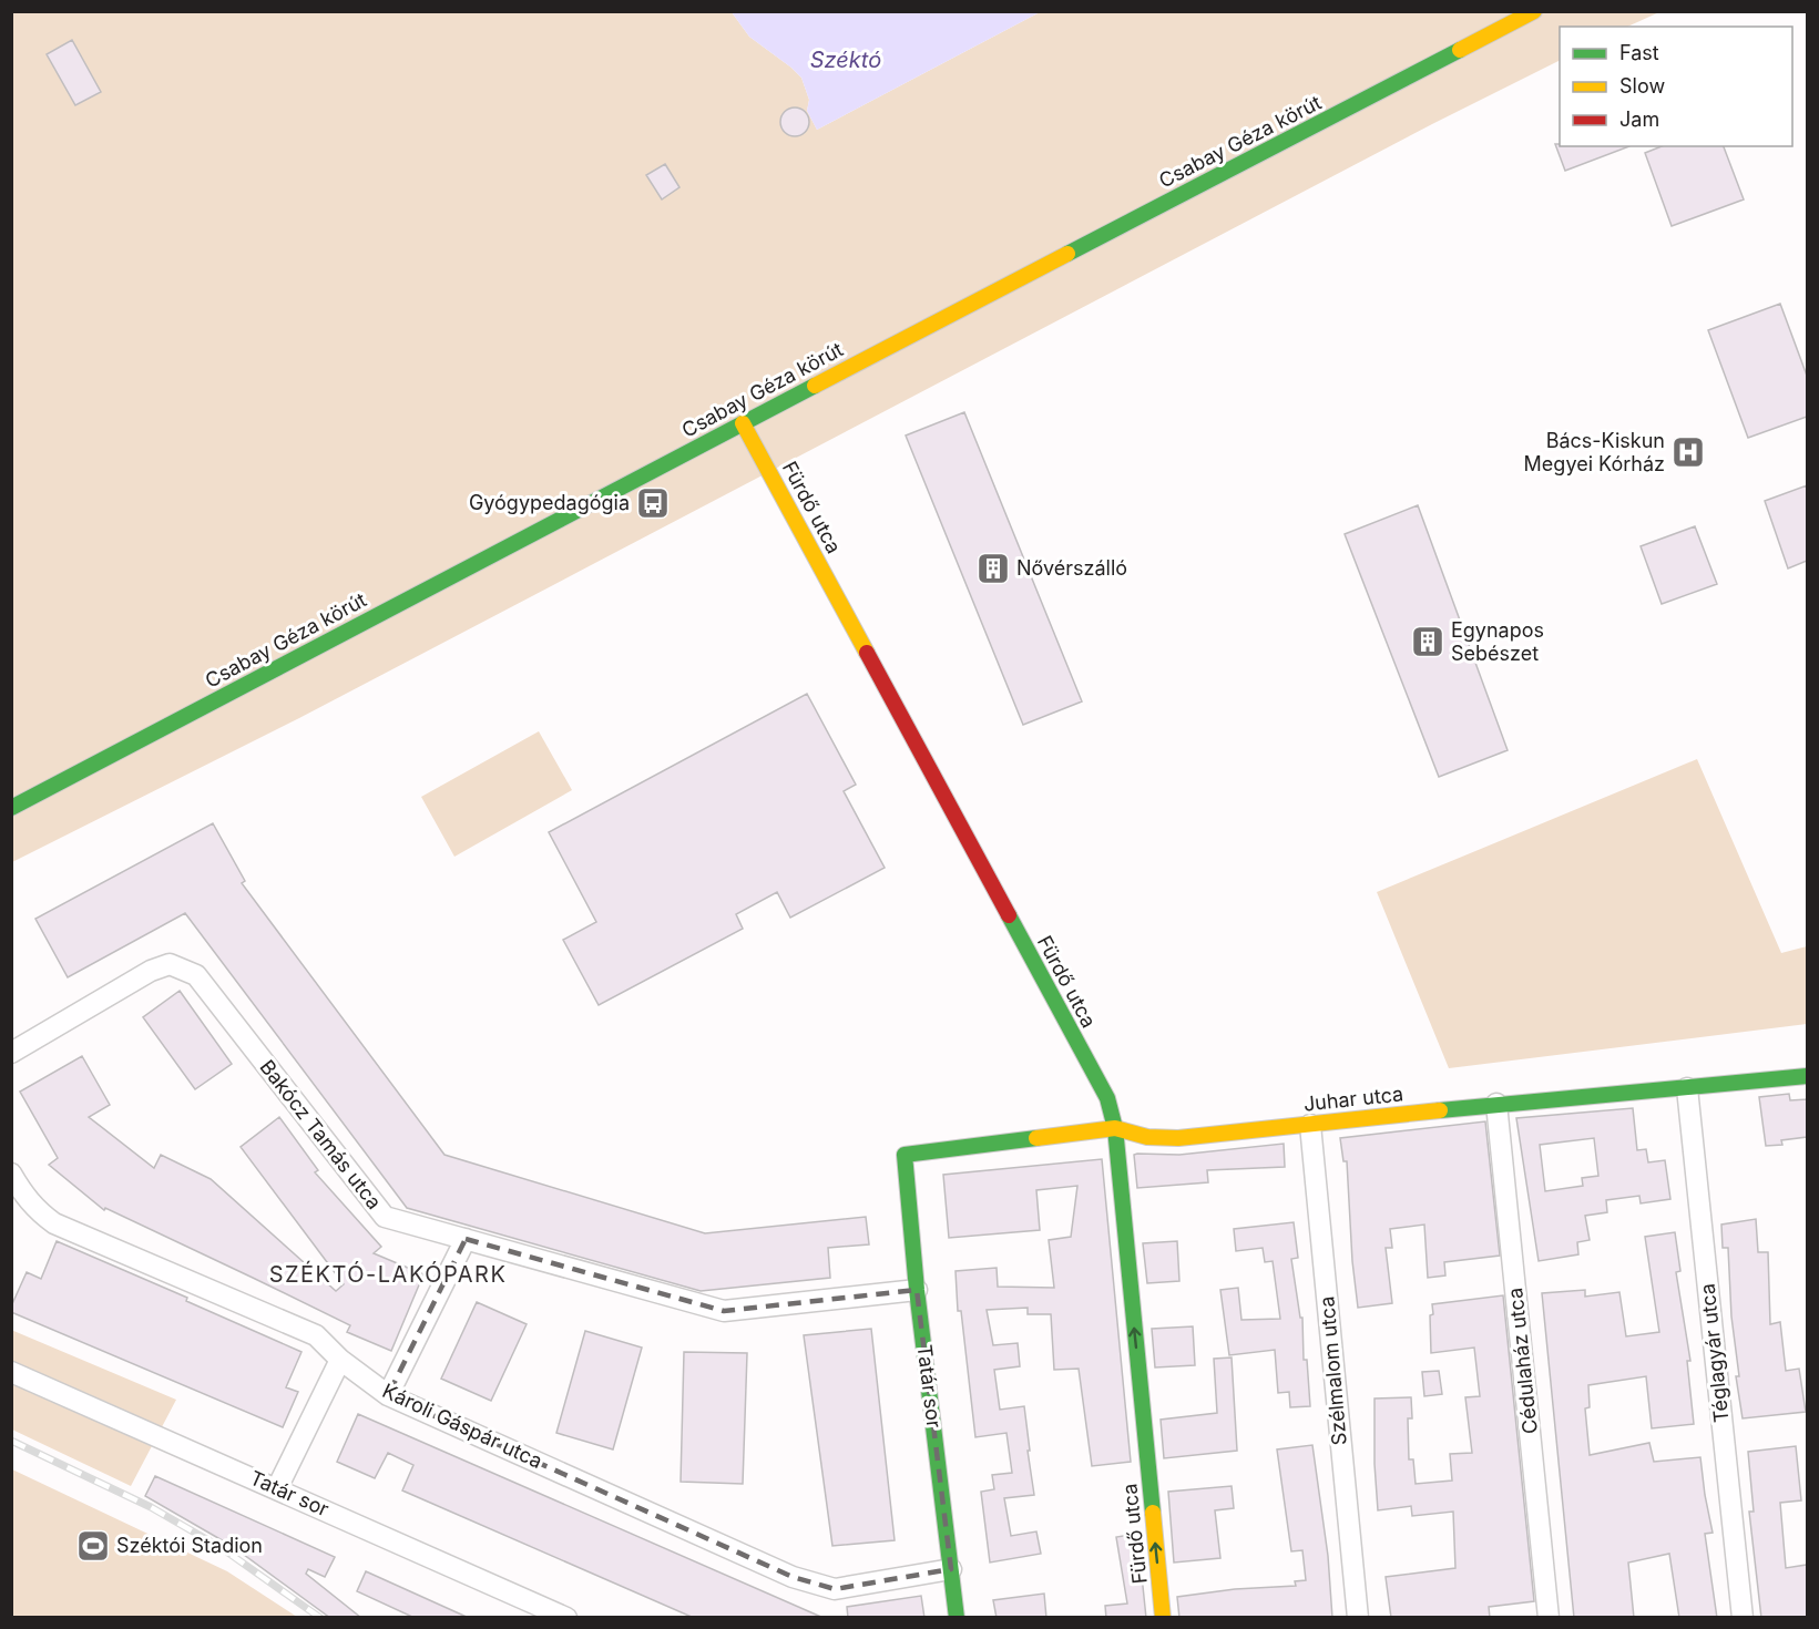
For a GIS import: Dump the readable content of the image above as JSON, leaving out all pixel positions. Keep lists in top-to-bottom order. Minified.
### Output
{"streets":{"street":["Csabay Géza körút","Fürdő utca","Juhar utca","Bakócz Tamás utca","Téglagyár utca","Cédulaház utca","Szélmalom utca","Tatár sor","Károli Gáspár utca"]},"crossings":[["Csabay Géza körút","Fürdő utca"],["Fürdő utca","Juhar utca"],["Juhar utca","Téglagyár utca"],["Juhar utca","Cédulaház utca"],["Juhar utca","Szélmalom utca"],["Juhar utca","Tatár sor"],["Bakócz Tamás utca","Tatár sor"],["Tatár sor","Károli Gáspár utca"]],"one_way":["Fürdő utca"],"districts":["SZÉKTÓ-LAKÓPARK"],"water":["Széktó"],"places":{"hospital":["Bács-Kiskun Megyei Kórház"],"bus stop":["Gyógypedagógia"],"building":["Nővérszálló","Egynapos Sebészet"],"sports":["Széktói Stadion"]},"legend":["Fast","Slow","Jam"]}
